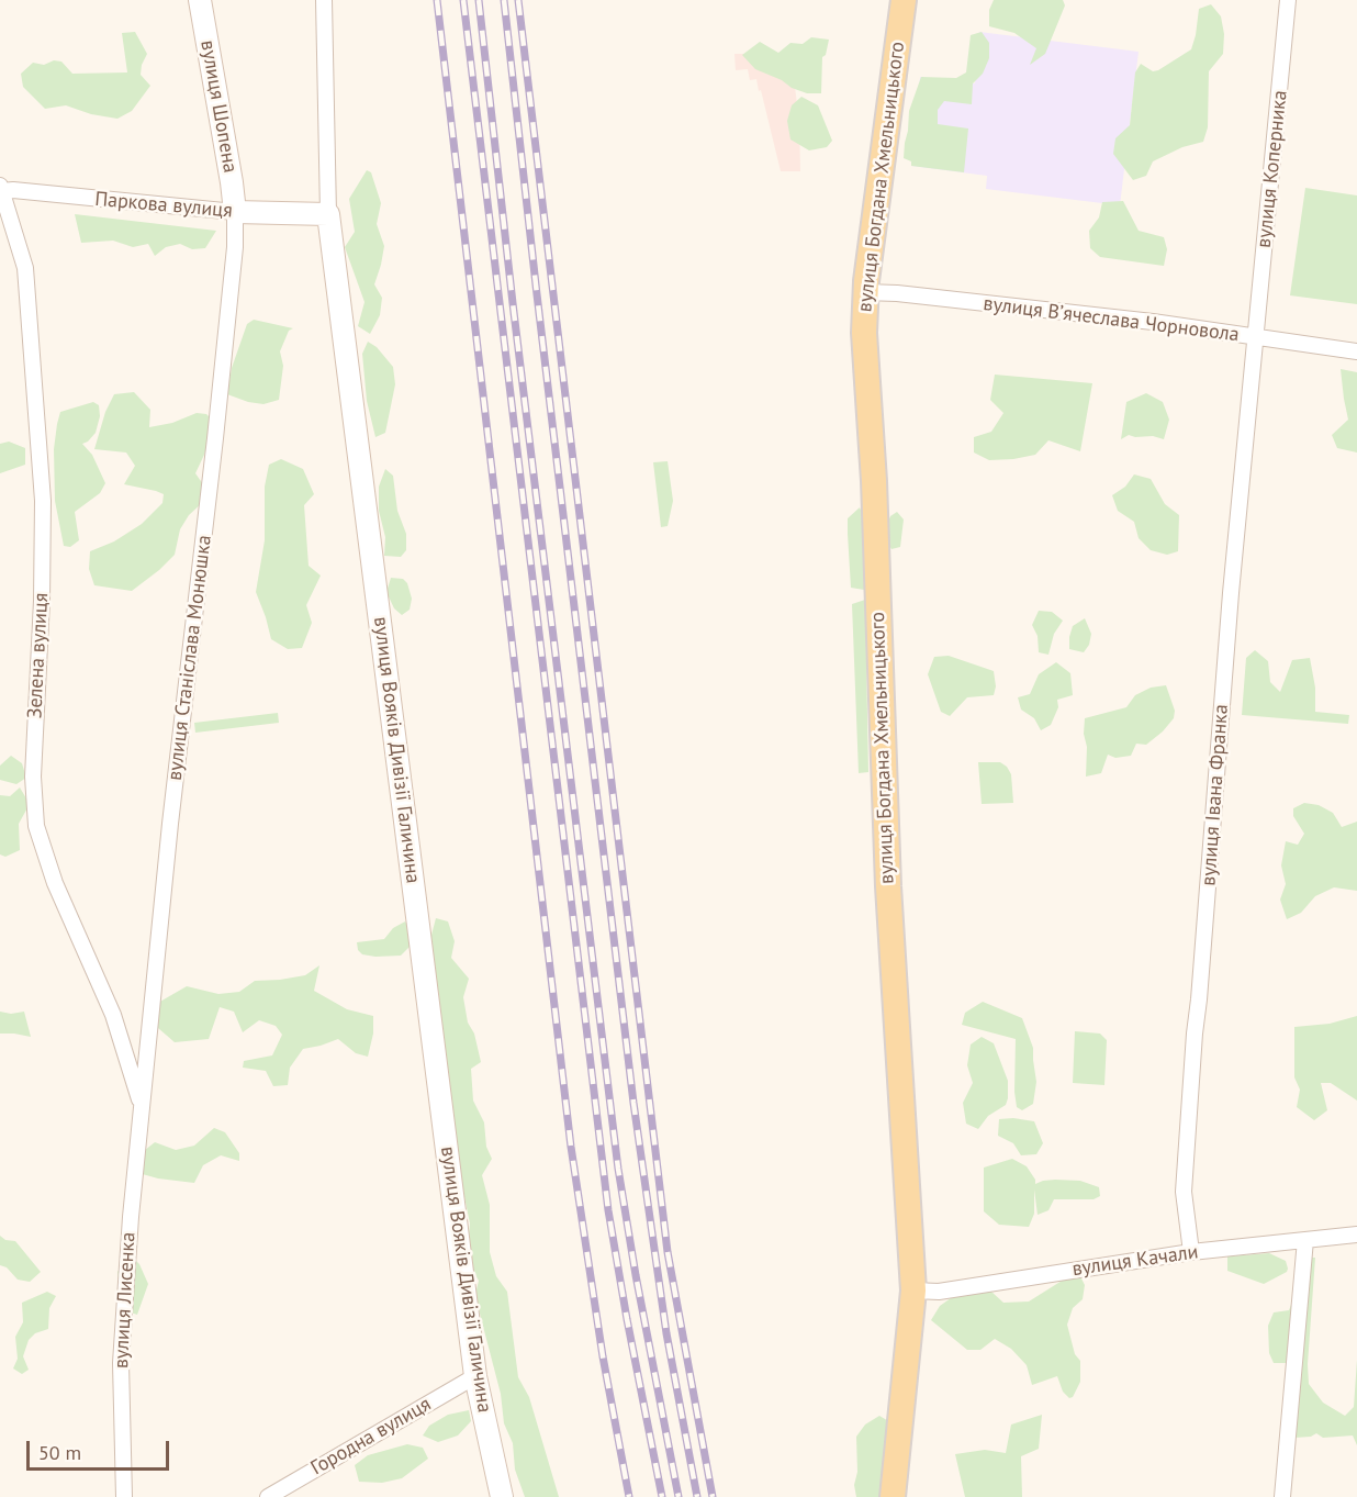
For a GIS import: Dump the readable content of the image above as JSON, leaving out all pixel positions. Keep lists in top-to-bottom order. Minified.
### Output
{"streets":{"main road":["вулиця Шопена","вулиця Богдана Хмельницького","Паркова вулиця","вулиця Вояків Дивізії Галичина"],"street":["вулиця Коперника","вулиця Вʼячеслава Чорновола","Зелена вулиця","вулиця Станіслава Монюшка","вулиця Івана Франка","вулиця Качали","вулиця Лисенка","Городна вулиця"]},"crossings":[["вулиця Шопена","Паркова вулиця"],["вулиця Шопена","вулиця Станіслава Монюшка"],["вулиця Коперника","вулиця Вʼячеслава Чорновола"],["вулиця Коперника","вулиця Івана Франка"],["вулиця Богдана Хмельницького","вулиця Вʼячеслава Чорновола"],["вулиця Богдана Хмельницького","вулиця Качали"],["Паркова вулиця","Зелена вулиця"],["Паркова вулиця","вулиця Станіслава Монюшка"],["Паркова вулиця","вулиця Вояків Дивізії Галичина"],["вулиця Вʼячеслава Чорновола","вулиця Івана Франка"],["Зелена вулиця","вулиця Станіслава Монюшка"],["Зелена вулиця","вулиця Лисенка"],["вулиця Станіслава Монюшка","вулиця Лисенка"],["вулиця Вояків Дивізії Галичина","Городна вулиця"],["вулиця Івана Франка","вулиця Качали"]],"scale_bar":"50 m"}
